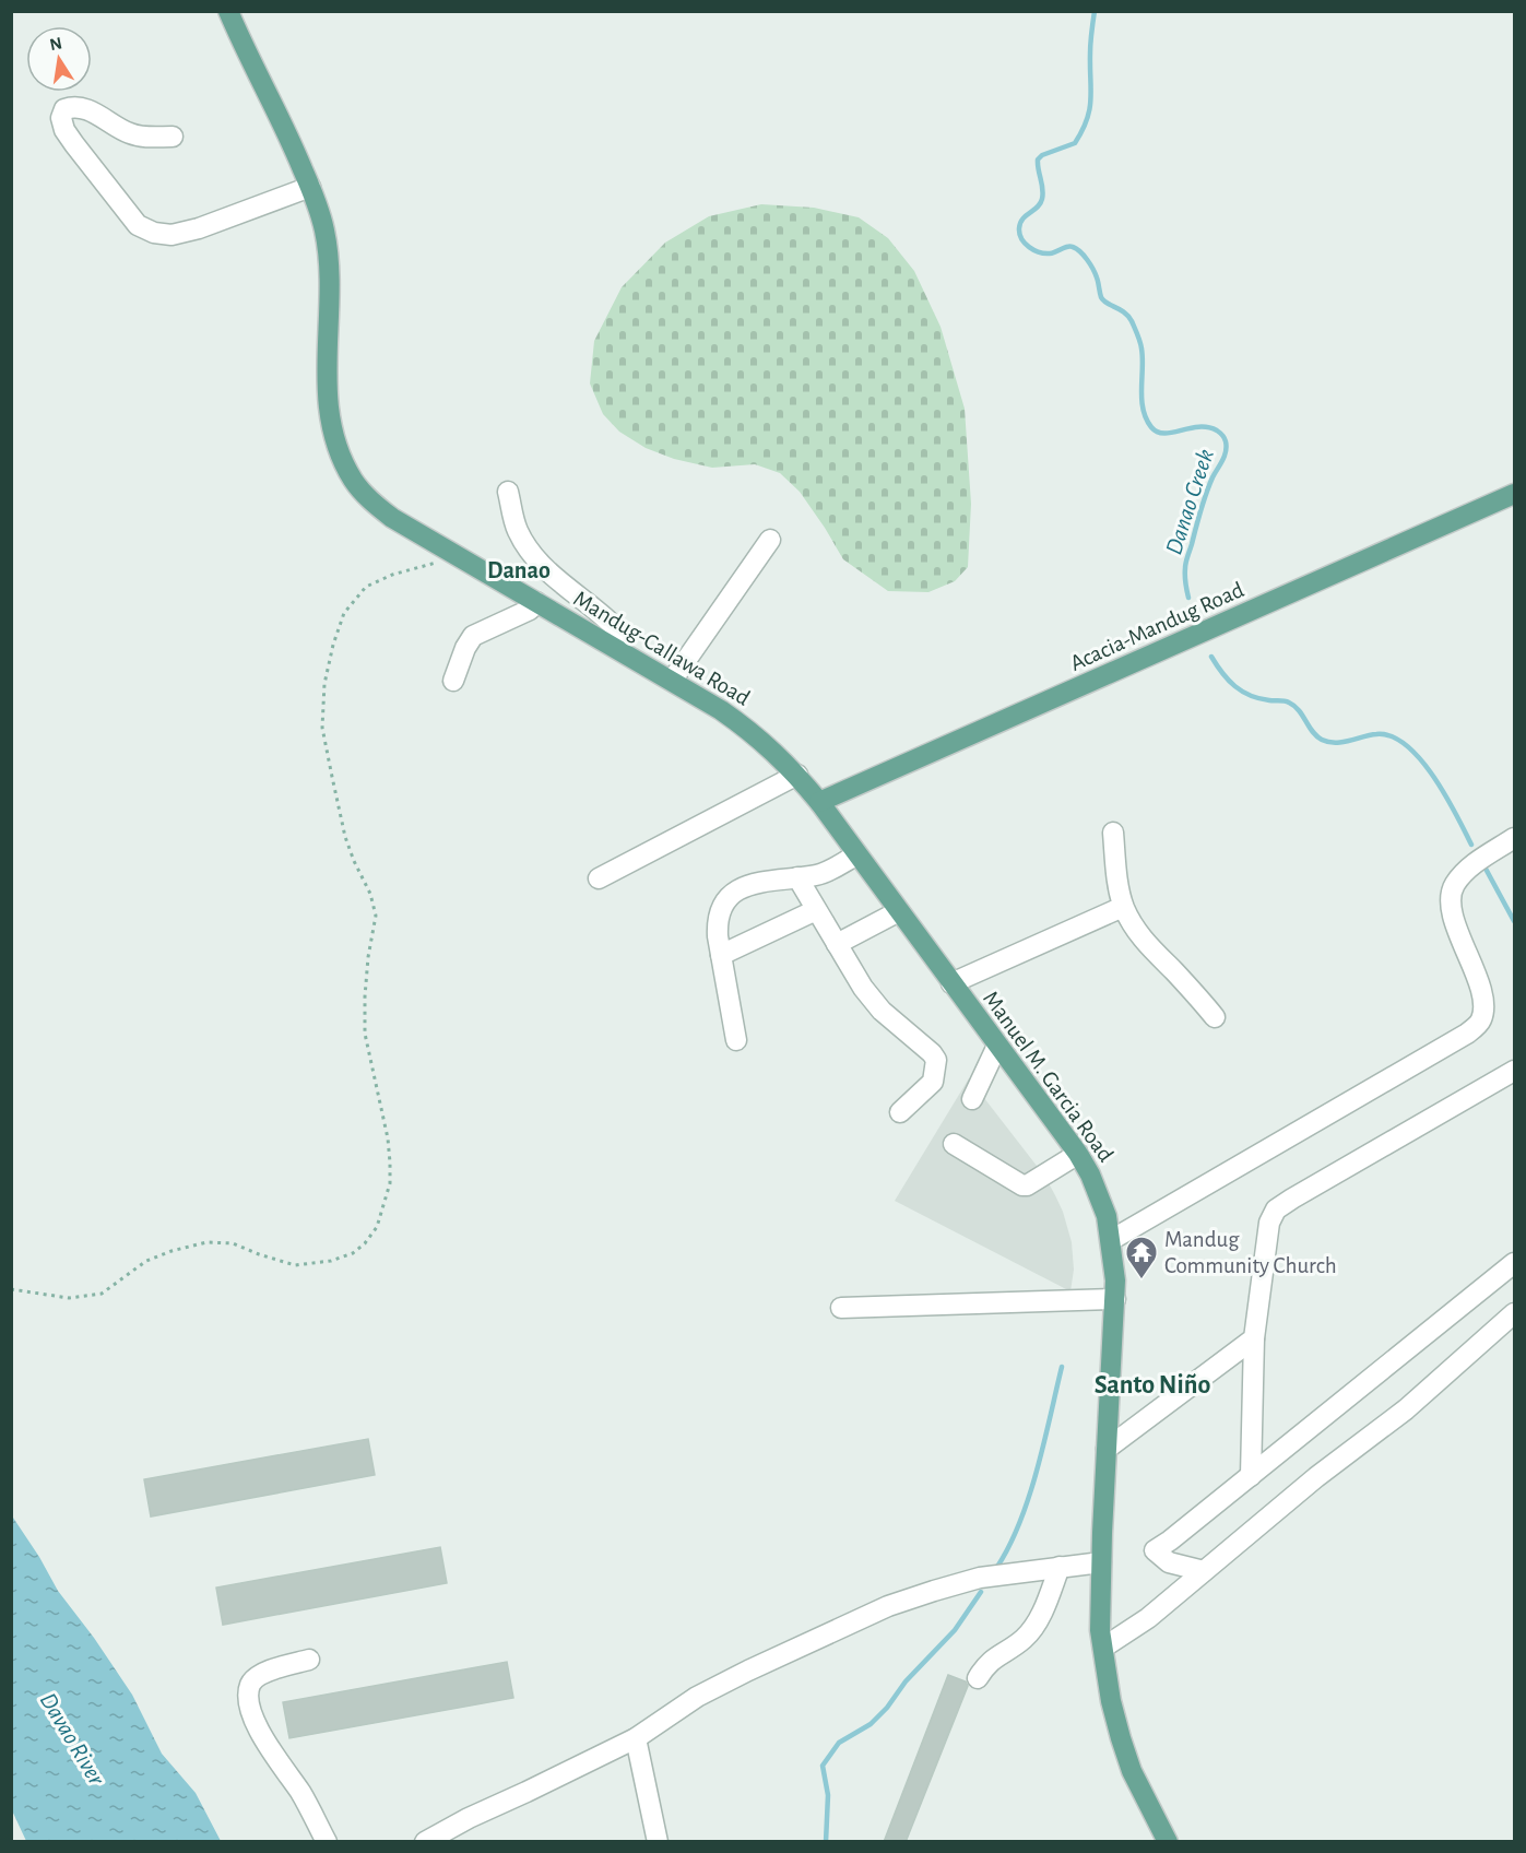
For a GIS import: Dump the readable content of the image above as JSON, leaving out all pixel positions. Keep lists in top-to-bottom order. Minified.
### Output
{"streets":{"main road":["Acacia-Mandug Road","Mandug-Callawa Road","Manuel M. Garcia Road"]},"crossings":[["Acacia-Mandug Road","Mandug-Callawa Road"],["Acacia-Mandug Road","Manuel M. Garcia Road"],["Mandug-Callawa Road","Manuel M. Garcia Road"]],"districts":["Danao","Santo Niño"],"water":["Danao Creek","Davao River"],"places":{"temple":["Mandug Community Church"]},"north":"top"}
